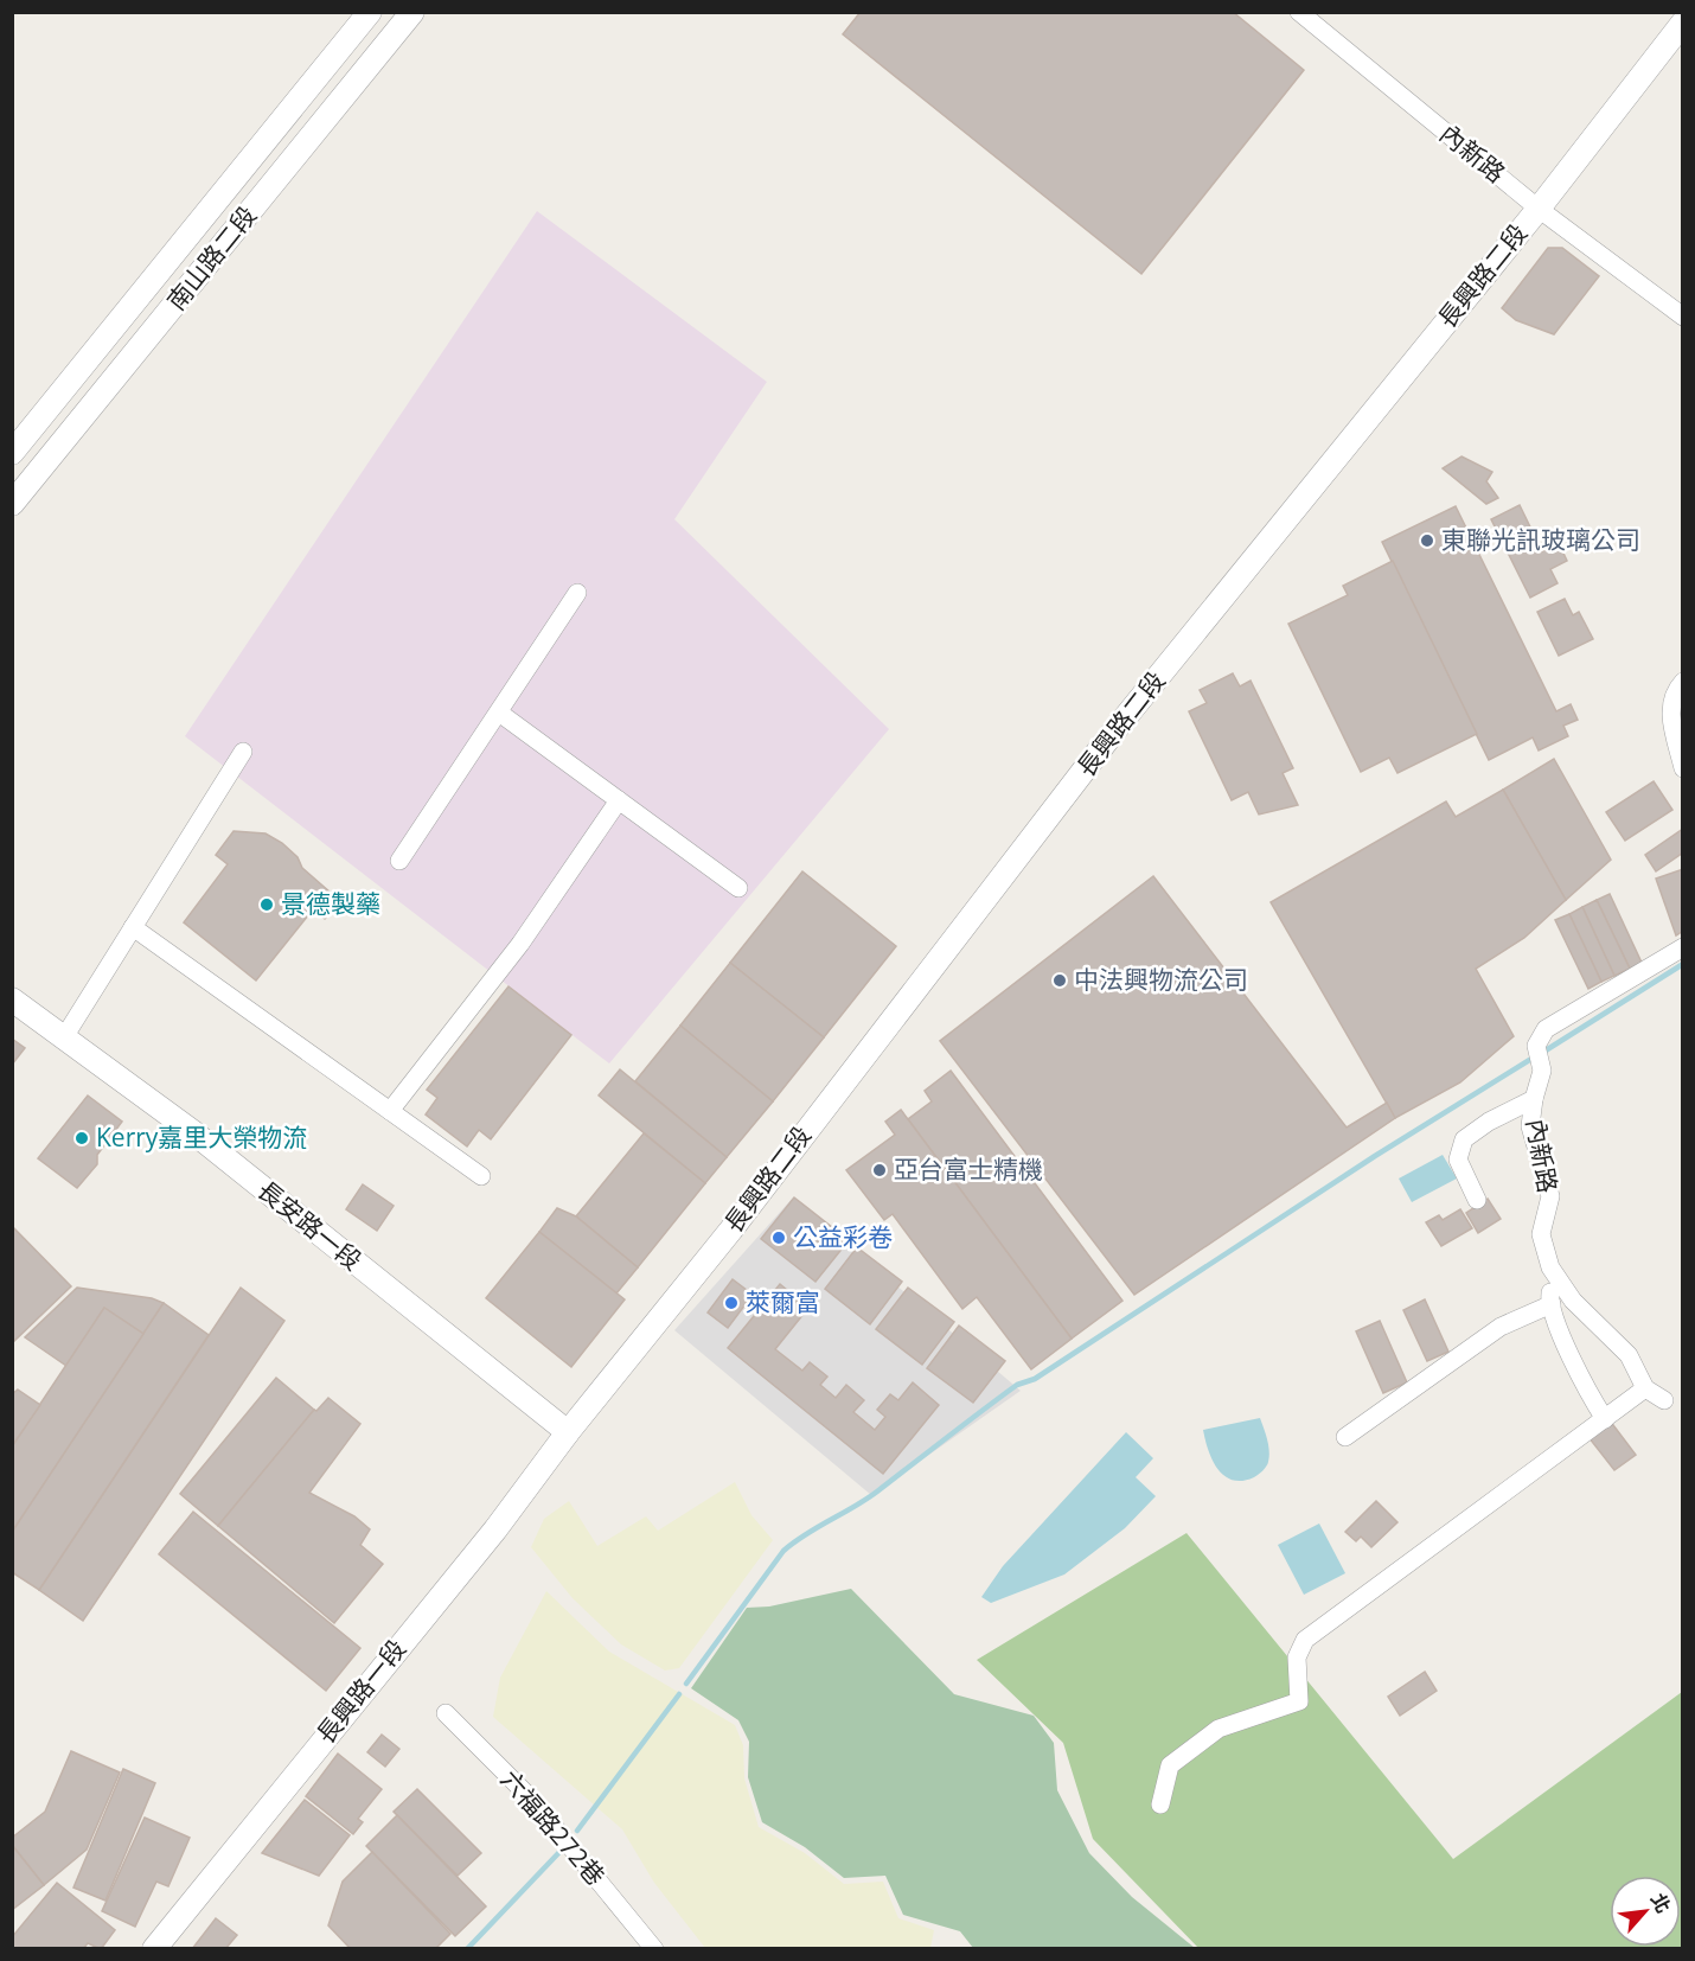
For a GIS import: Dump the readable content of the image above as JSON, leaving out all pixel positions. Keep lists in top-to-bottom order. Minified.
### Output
{"streets":{"street":["內新路","南山路二段","長興路二段","長安路一段","長興路一段","六福路272巷"]},"crossings":[["內新路","長興路二段"],["長興路二段","長安路一段"],["長興路二段","長興路一段"],["長安路一段","長興路一段"]],"places":["東聯光訊玻璃公司","景德製藥","中法興物流公司","Kerry嘉里大榮物流","亞台富士精機","公益彩卷","萊爾富"],"north":"top right"}
